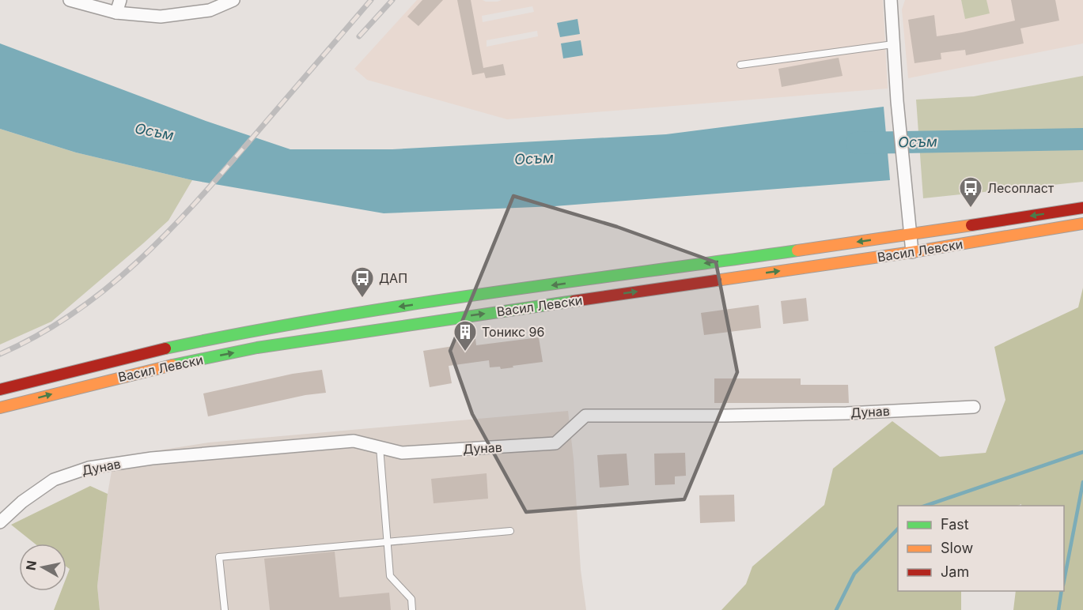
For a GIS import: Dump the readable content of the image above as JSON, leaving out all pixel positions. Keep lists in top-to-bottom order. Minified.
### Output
{"streets":{"main road":["Васил Левски"],"street":["Дунав"]},"water":["Осъм"],"places":{"bus stop":["Лесопласт","ДАП"],"building":["Тоникс 96"]},"legend":["Fast","Slow","Jam"],"north":"left"}
